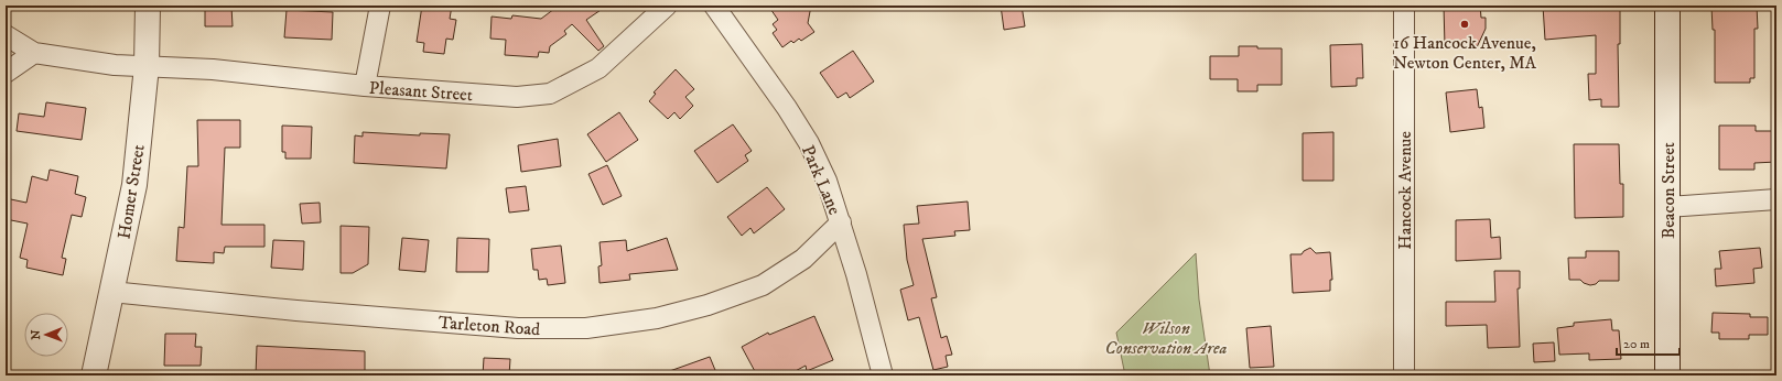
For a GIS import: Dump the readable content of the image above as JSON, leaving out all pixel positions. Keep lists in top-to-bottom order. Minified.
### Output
{"streets":{"street":["Pleasant Street","Park Lane","Hancock Avenue","Beacon Street","Homer Street","Tarleton Road"]},"crossings":[["Pleasant Street","Homer Street"],["Park Lane","Tarleton Road"],["Homer Street","Tarleton Road"]],"parks":["Wilson Conservation Area"],"places":["16 Hancock Avenue, Newton Center, MA"],"scale_bar":"20 m","north":"left"}
